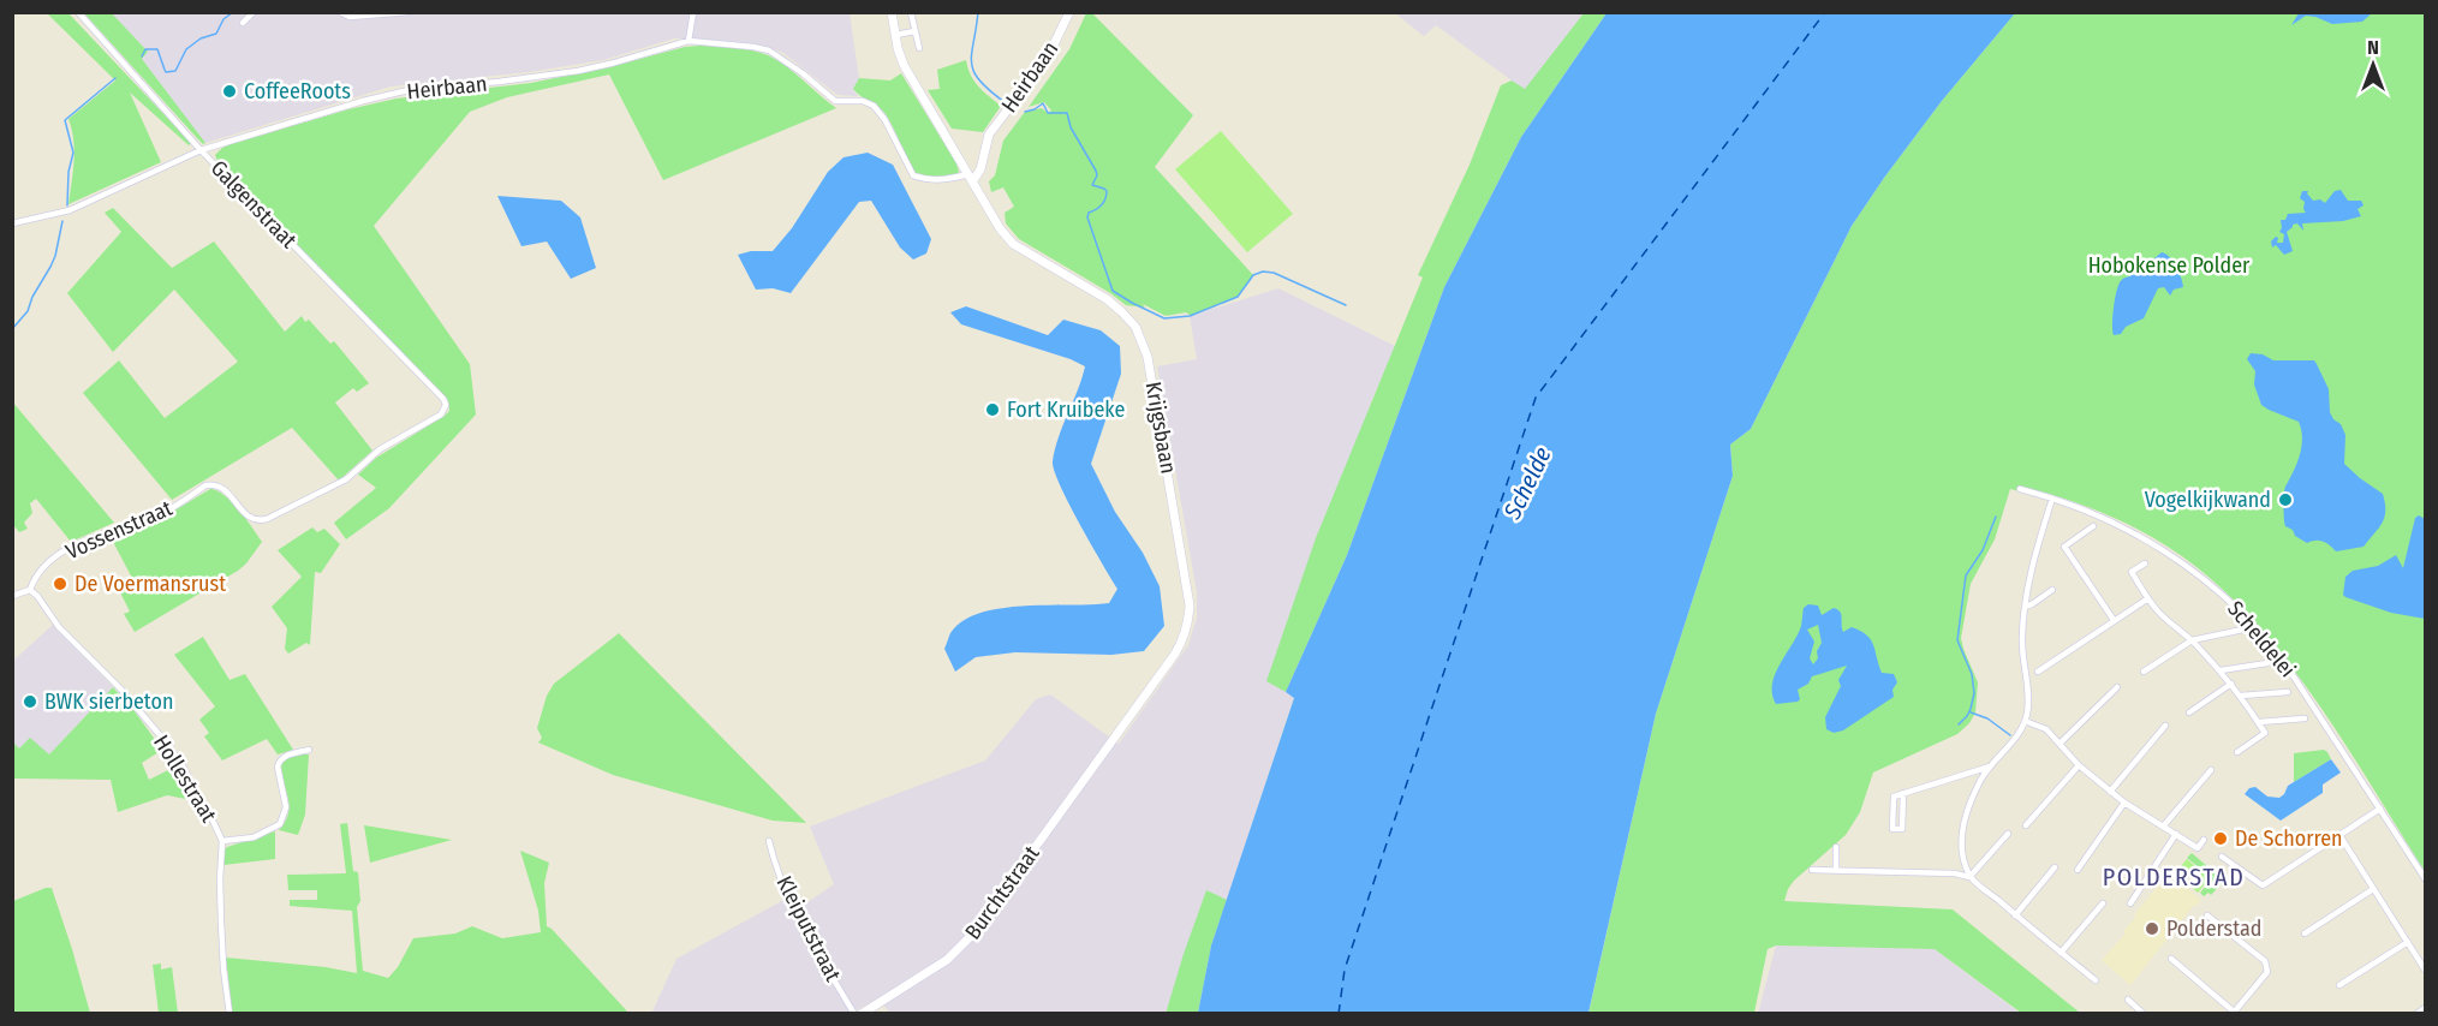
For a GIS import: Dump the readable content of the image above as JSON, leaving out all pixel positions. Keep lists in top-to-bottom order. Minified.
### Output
{"streets":{"main road":["Heirbaan","Krijgsbaan","Burchtstraat"],"street":["Galgenstraat","Vossenstraat","Scheldelei","Hollestraat","Kleiputstraat"]},"crossings":[["Heirbaan","Galgenstraat"],["Heirbaan","Krijgsbaan"],["Galgenstraat","Vossenstraat"],["Krijgsbaan","Burchtstraat"],["Vossenstraat","Hollestraat"]],"districts":["POLDERSTAD"],"water":["Schelde"],"parks":["Hobokense Polder"],"places":["CoffeeRoots","Fort Kruibeke","Vogelkijkwand","De Voermansrust","BWK sierbeton","De Schorren","Polderstad"],"north":"top"}
